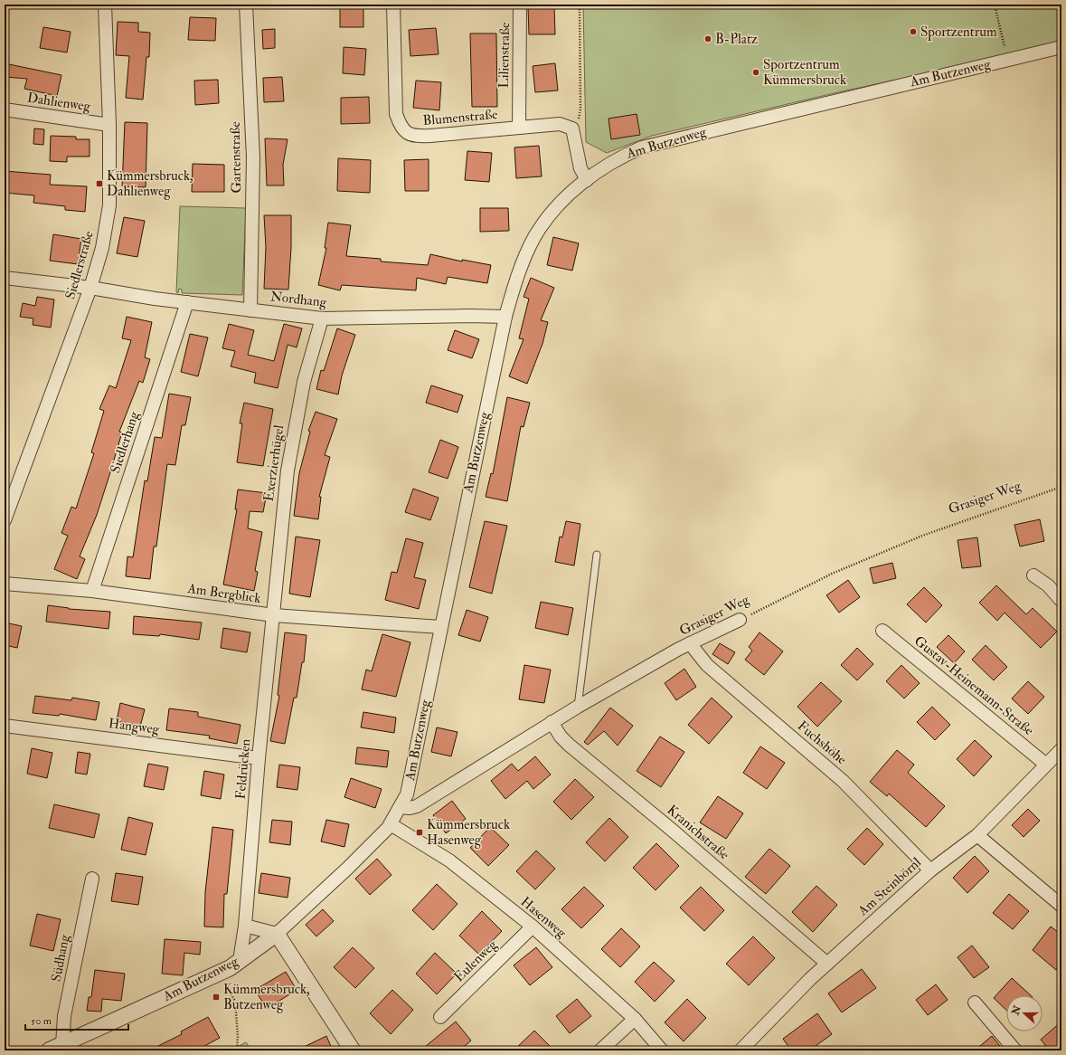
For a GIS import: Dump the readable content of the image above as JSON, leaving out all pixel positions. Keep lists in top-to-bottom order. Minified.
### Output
{"streets":{"street":["Lilienstraße","Am Butzenweg","Dahlienweg","Blumenstraße","Gartenstraße","Siedlerstraße","Nordhang","Siedlerhang","Exerzierhügel","Grasiger Weg","Am Bergblick","Gustav-Heinemann-Straße","Hangweg","Fuchshöhe","Feldrücken","Kranichstraße","Am Steinbörnl","Hasenweg","Südhang","Eulenweg"]},"crossings":[["Lilienstraße","Blumenstraße"],["Am Butzenweg","Nordhang"],["Am Butzenweg","Grasiger Weg"],["Am Butzenweg","Am Bergblick"],["Am Butzenweg","Feldrücken"],["Am Butzenweg","Hasenweg"],["Am Butzenweg","Südhang"],["Dahlienweg","Siedlerstraße"],["Gartenstraße","Nordhang"],["Siedlerstraße","Nordhang"],["Nordhang","Siedlerhang"],["Nordhang","Exerzierhügel"],["Siedlerhang","Am Bergblick"],["Exerzierhügel","Am Bergblick"],["Exerzierhügel","Feldrücken"],["Grasiger Weg","Fuchshöhe"],["Grasiger Weg","Kranichstraße"],["Am Bergblick","Feldrücken"],["Gustav-Heinemann-Straße","Am Steinbörnl"],["Hangweg","Feldrücken"],["Fuchshöhe","Am Steinbörnl"],["Kranichstraße","Am Steinbörnl"],["Hasenweg","Eulenweg"]],"places":{"other":["Sportzentrum","B-Platz","Sportzentrum Kümmersbruck"],"transit":["Kümmersbruck, Dahlienweg","Kümmersbruck Hasenweg","Kümmersbruck, Butzenweg"]},"scale_bar":"50 m","north":"left"}
